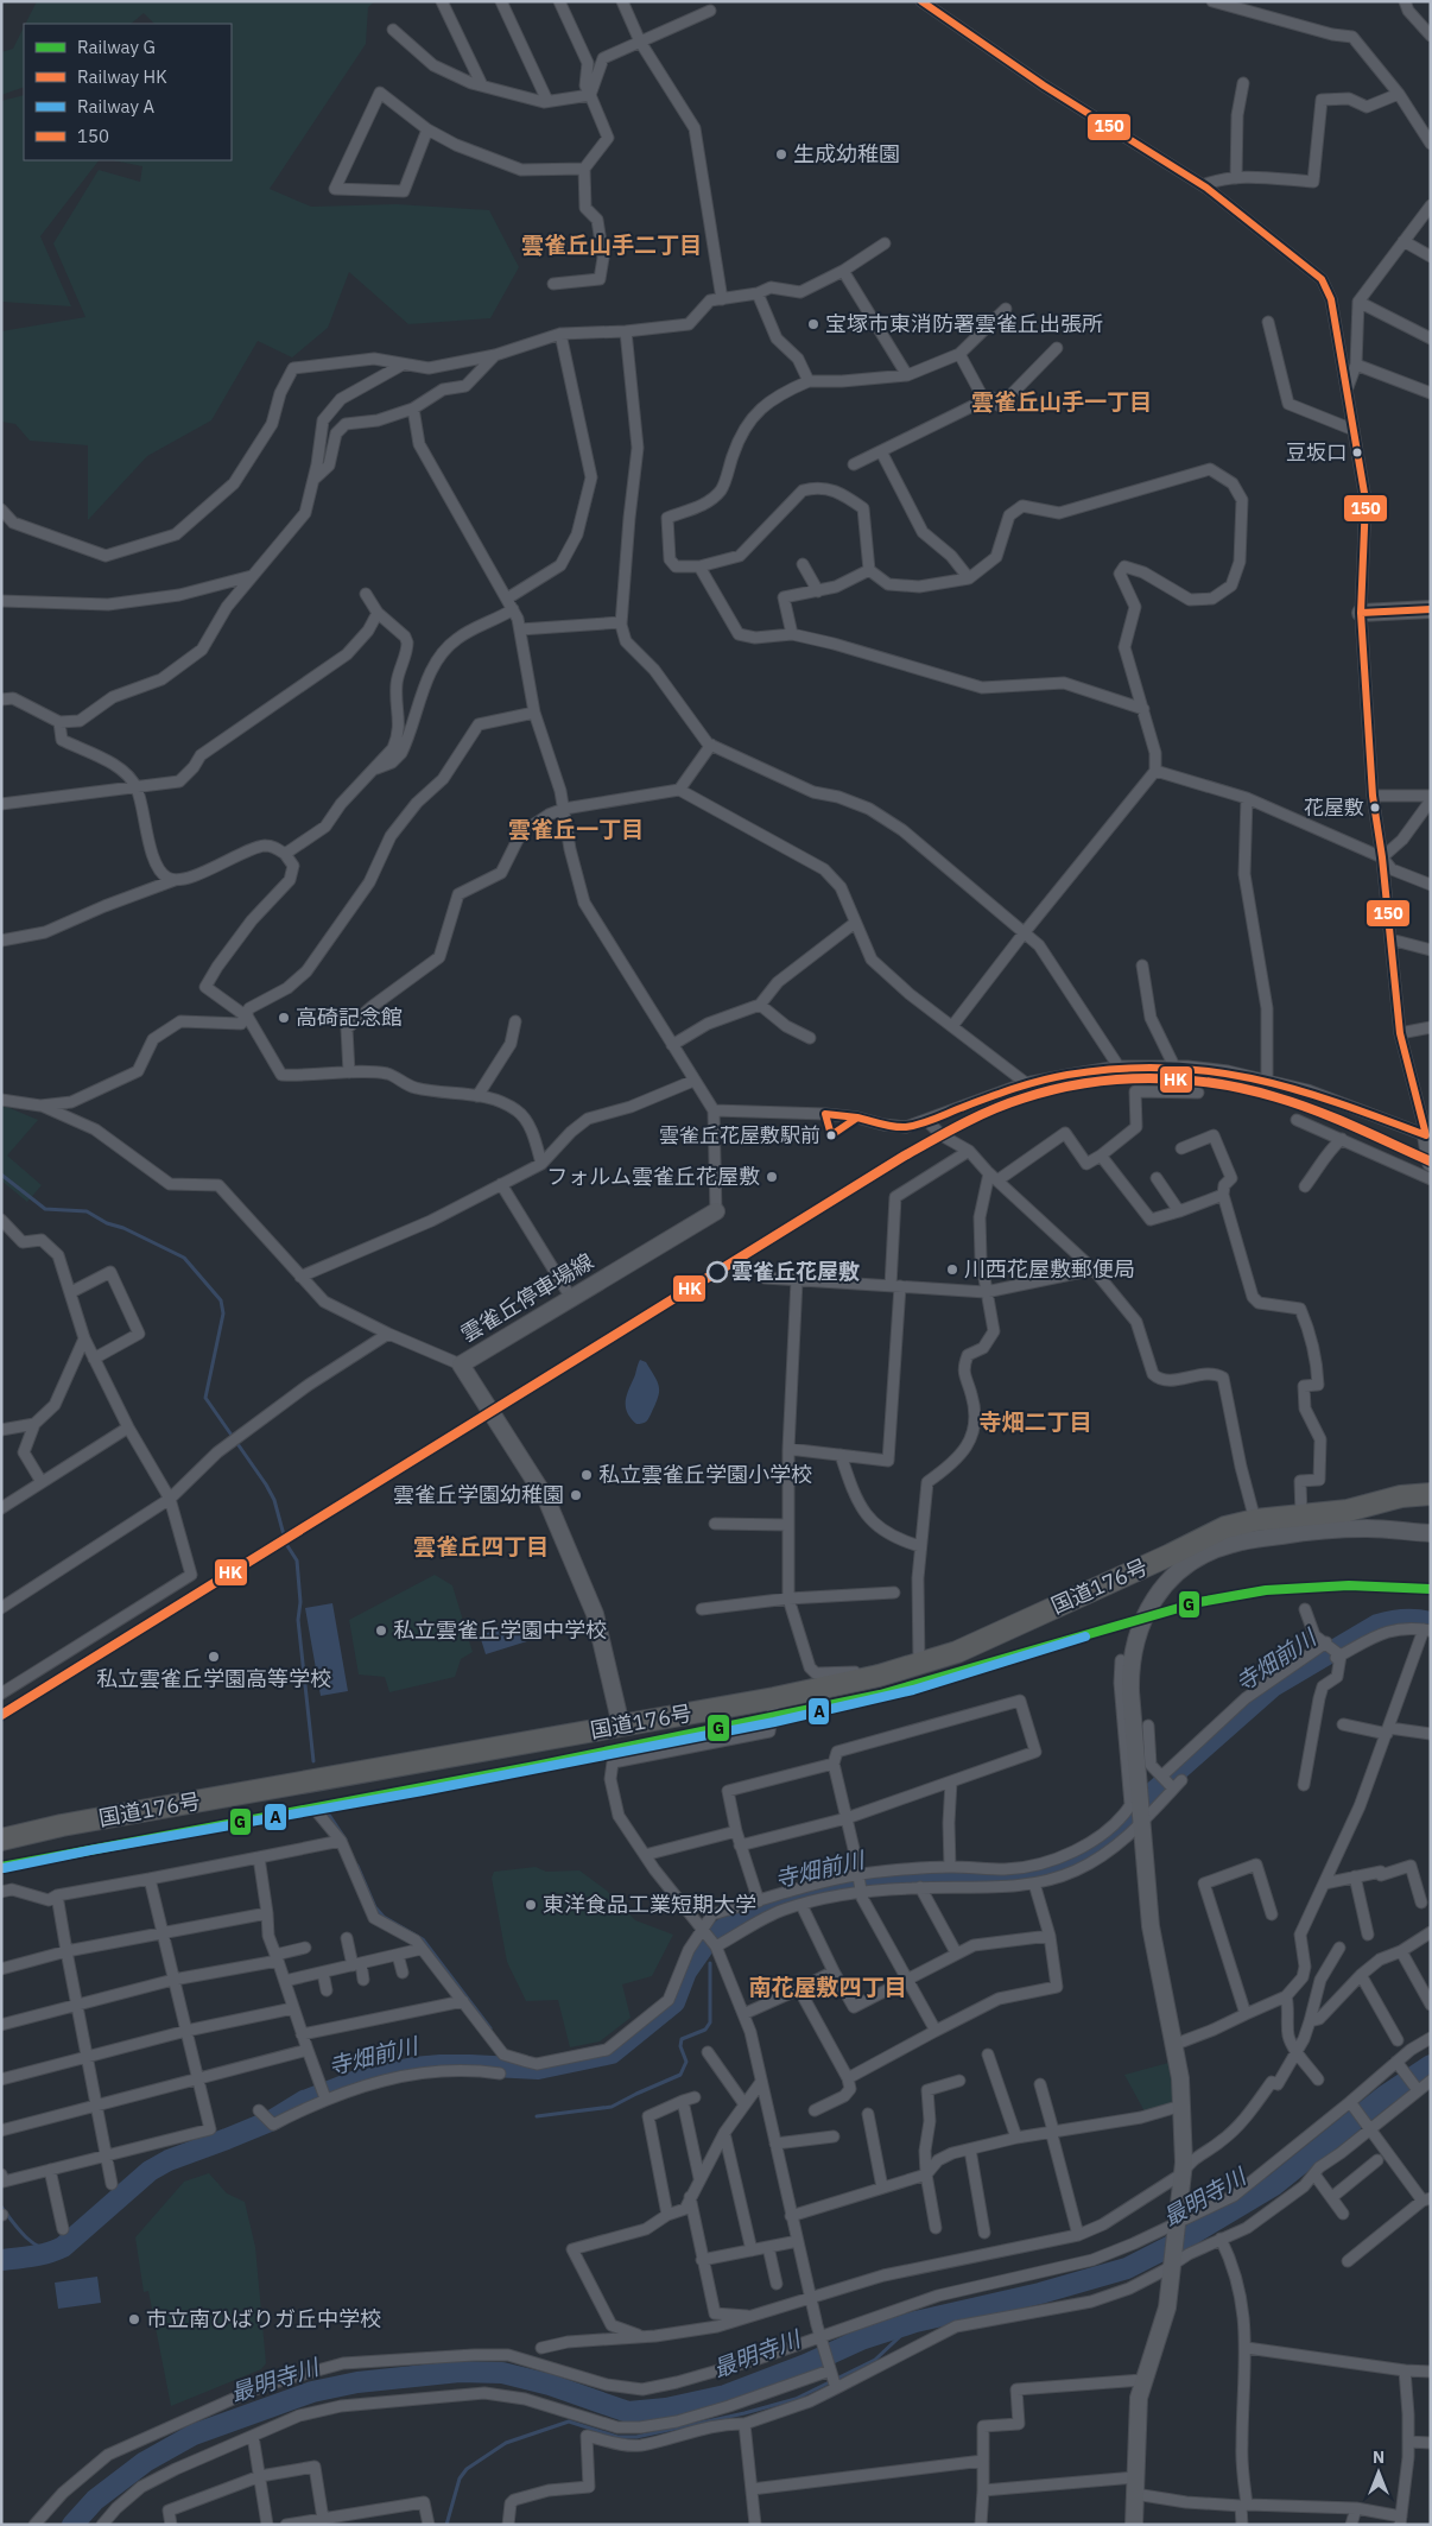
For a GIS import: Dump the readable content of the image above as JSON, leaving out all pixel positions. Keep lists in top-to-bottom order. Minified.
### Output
{"streets":{"highway":["国道176号"],"street":["雲雀丘停車場線"]},"crossings":[["雲雀丘停車場線","国道176号"]],"districts":["雲雀丘山手二丁目","雲雀丘山手一丁目","雲雀丘一丁目","寺畑二丁目","雲雀丘四丁目","南花屋敷四丁目"],"water":["寺畑前川","最明寺川"],"places":["生成幼稚園","宝塚市東消防署雲雀丘出張所","豆坂口","花屋敷","高碕記念館","雲雀丘花屋敷駅前","フォルム雲雀丘花屋敷","川西花屋敷郵便局","雲雀丘花屋敷","私立雲雀丘学園小学校","雲雀丘学園幼稚園","私立雲雀丘学園中学校","私立雲雀丘学園高等学校","東洋食品工業短期大学","市立南ひばりガ丘中学校"],"lines":["transit line 150","rail line HK","rail line G","rail line A"],"legend":["Railway G","Railway HK","Railway A","150"],"north":"top"}
